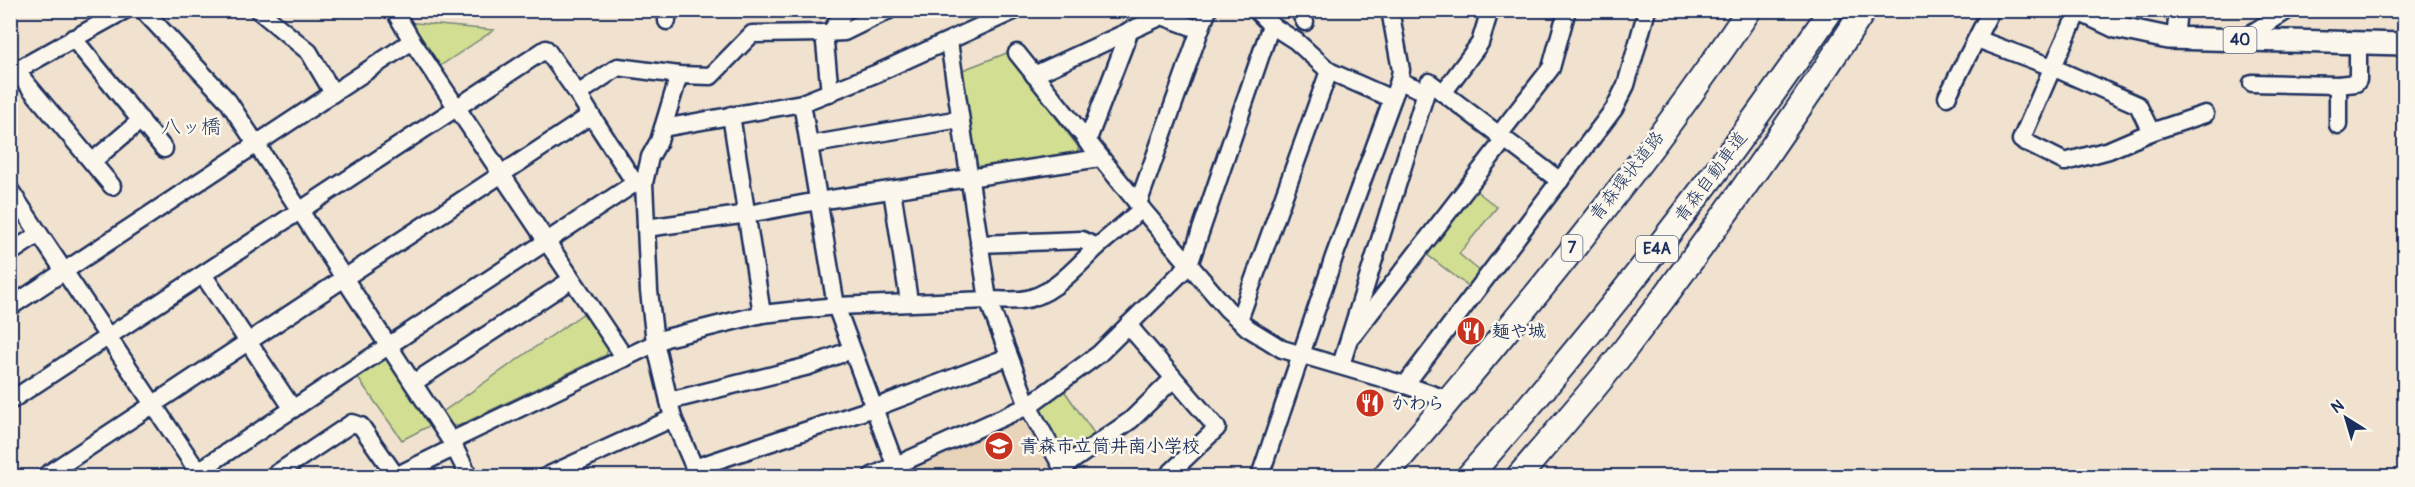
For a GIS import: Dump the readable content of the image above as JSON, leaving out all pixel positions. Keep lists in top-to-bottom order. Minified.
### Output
{"streets":{"highway":["青森環状道路","青森自動車道","7","E4A"],"main road":["40"]},"districts":["八ッ橋"],"places":{"restaurant":["麺や城","かわら"],"school or university":["青森市立筒井南小学校"]},"north":"top left"}
